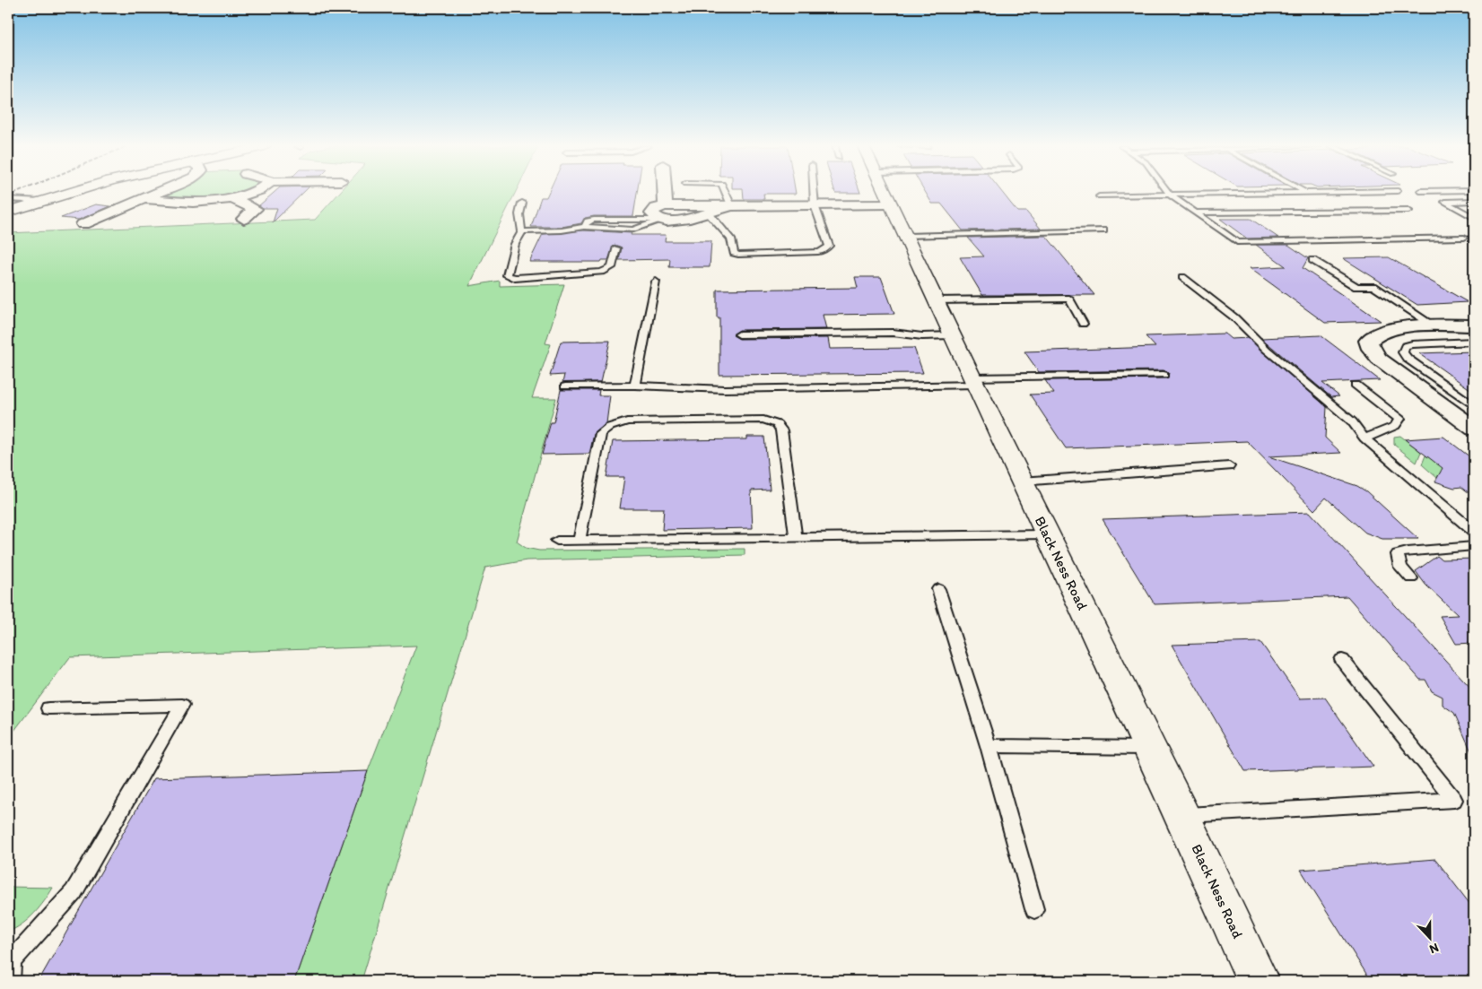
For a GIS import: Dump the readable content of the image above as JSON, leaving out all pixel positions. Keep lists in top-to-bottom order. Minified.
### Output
{"streets":{"street":["Black Ness Road"]},"north":"bottom"}
